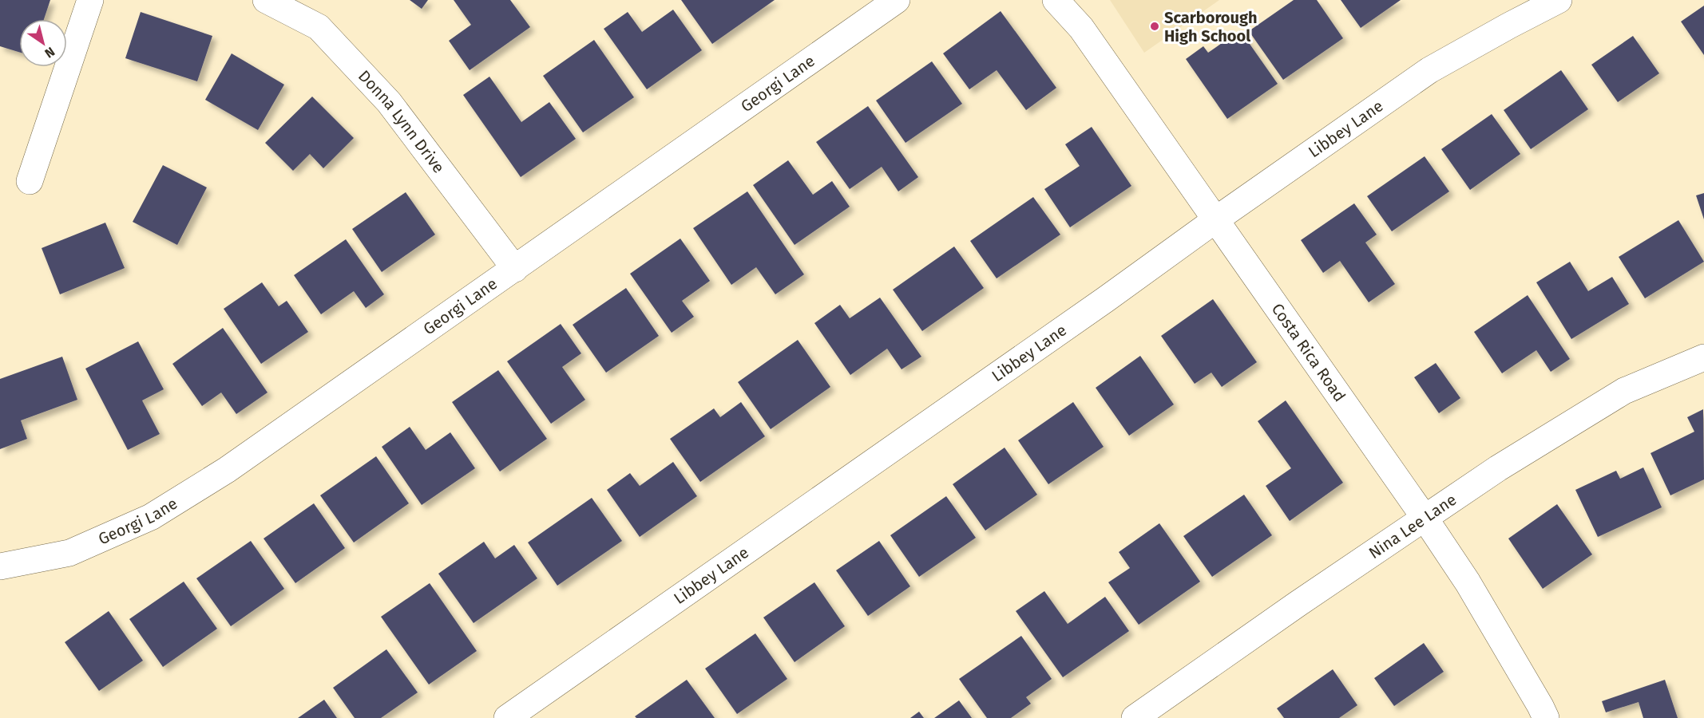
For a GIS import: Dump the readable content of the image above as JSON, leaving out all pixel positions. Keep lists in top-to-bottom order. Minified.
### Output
{"streets":{"street":["Georgi Lane","Donna Lynn Drive","Libbey Lane","Costa Rica Road","Nina Lee Lane"]},"crossings":[["Georgi Lane","Donna Lynn Drive"],["Libbey Lane","Costa Rica Road"],["Costa Rica Road","Nina Lee Lane"]],"places":["Scarborough High School"],"north":"bottom right"}
